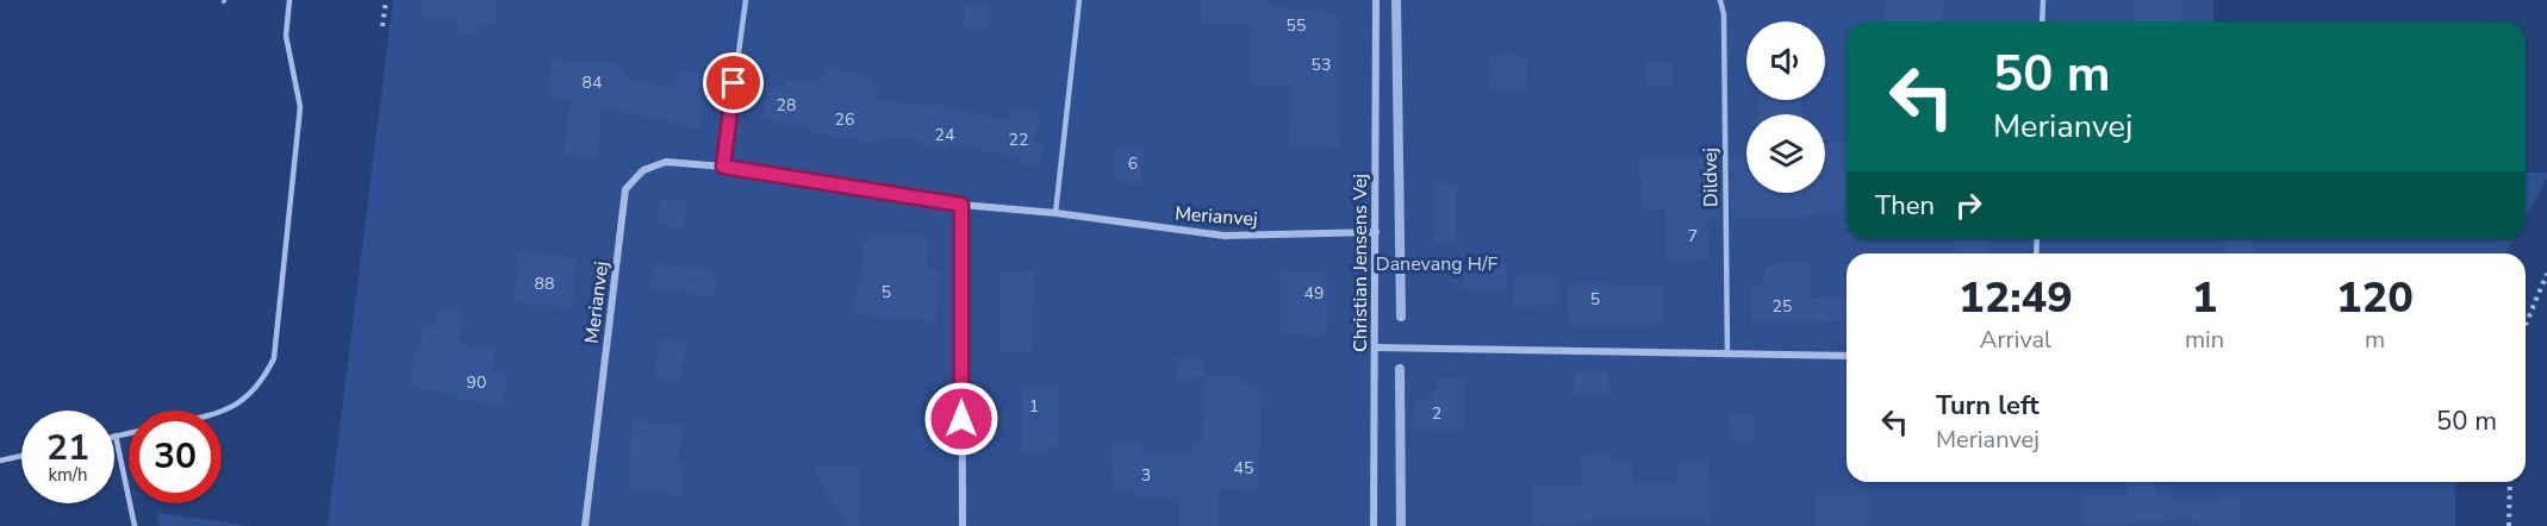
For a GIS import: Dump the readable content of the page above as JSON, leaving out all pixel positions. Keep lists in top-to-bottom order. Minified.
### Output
{"streets":{"street":["Merianvej","Christian Jensens Vej"],"lane":["Dildvej"]},"crossings":[["Merianvej","Christian Jensens Vej"]],"parks":["Danevang H/F"],"house_numbers":["55","53","84","28","26","24","22","6","7","88","5","49","5","25","90","1","2","45","3"],"page":{"turn":["50 m","Merianvej"],"then":"Then","eta":["12:49","Arrival","1","min","120","m"],"list":[{"name":"Turn left","note":"Merianvej","value":"50 m"}],"speed":"21 km/h","limit":"30"}}
